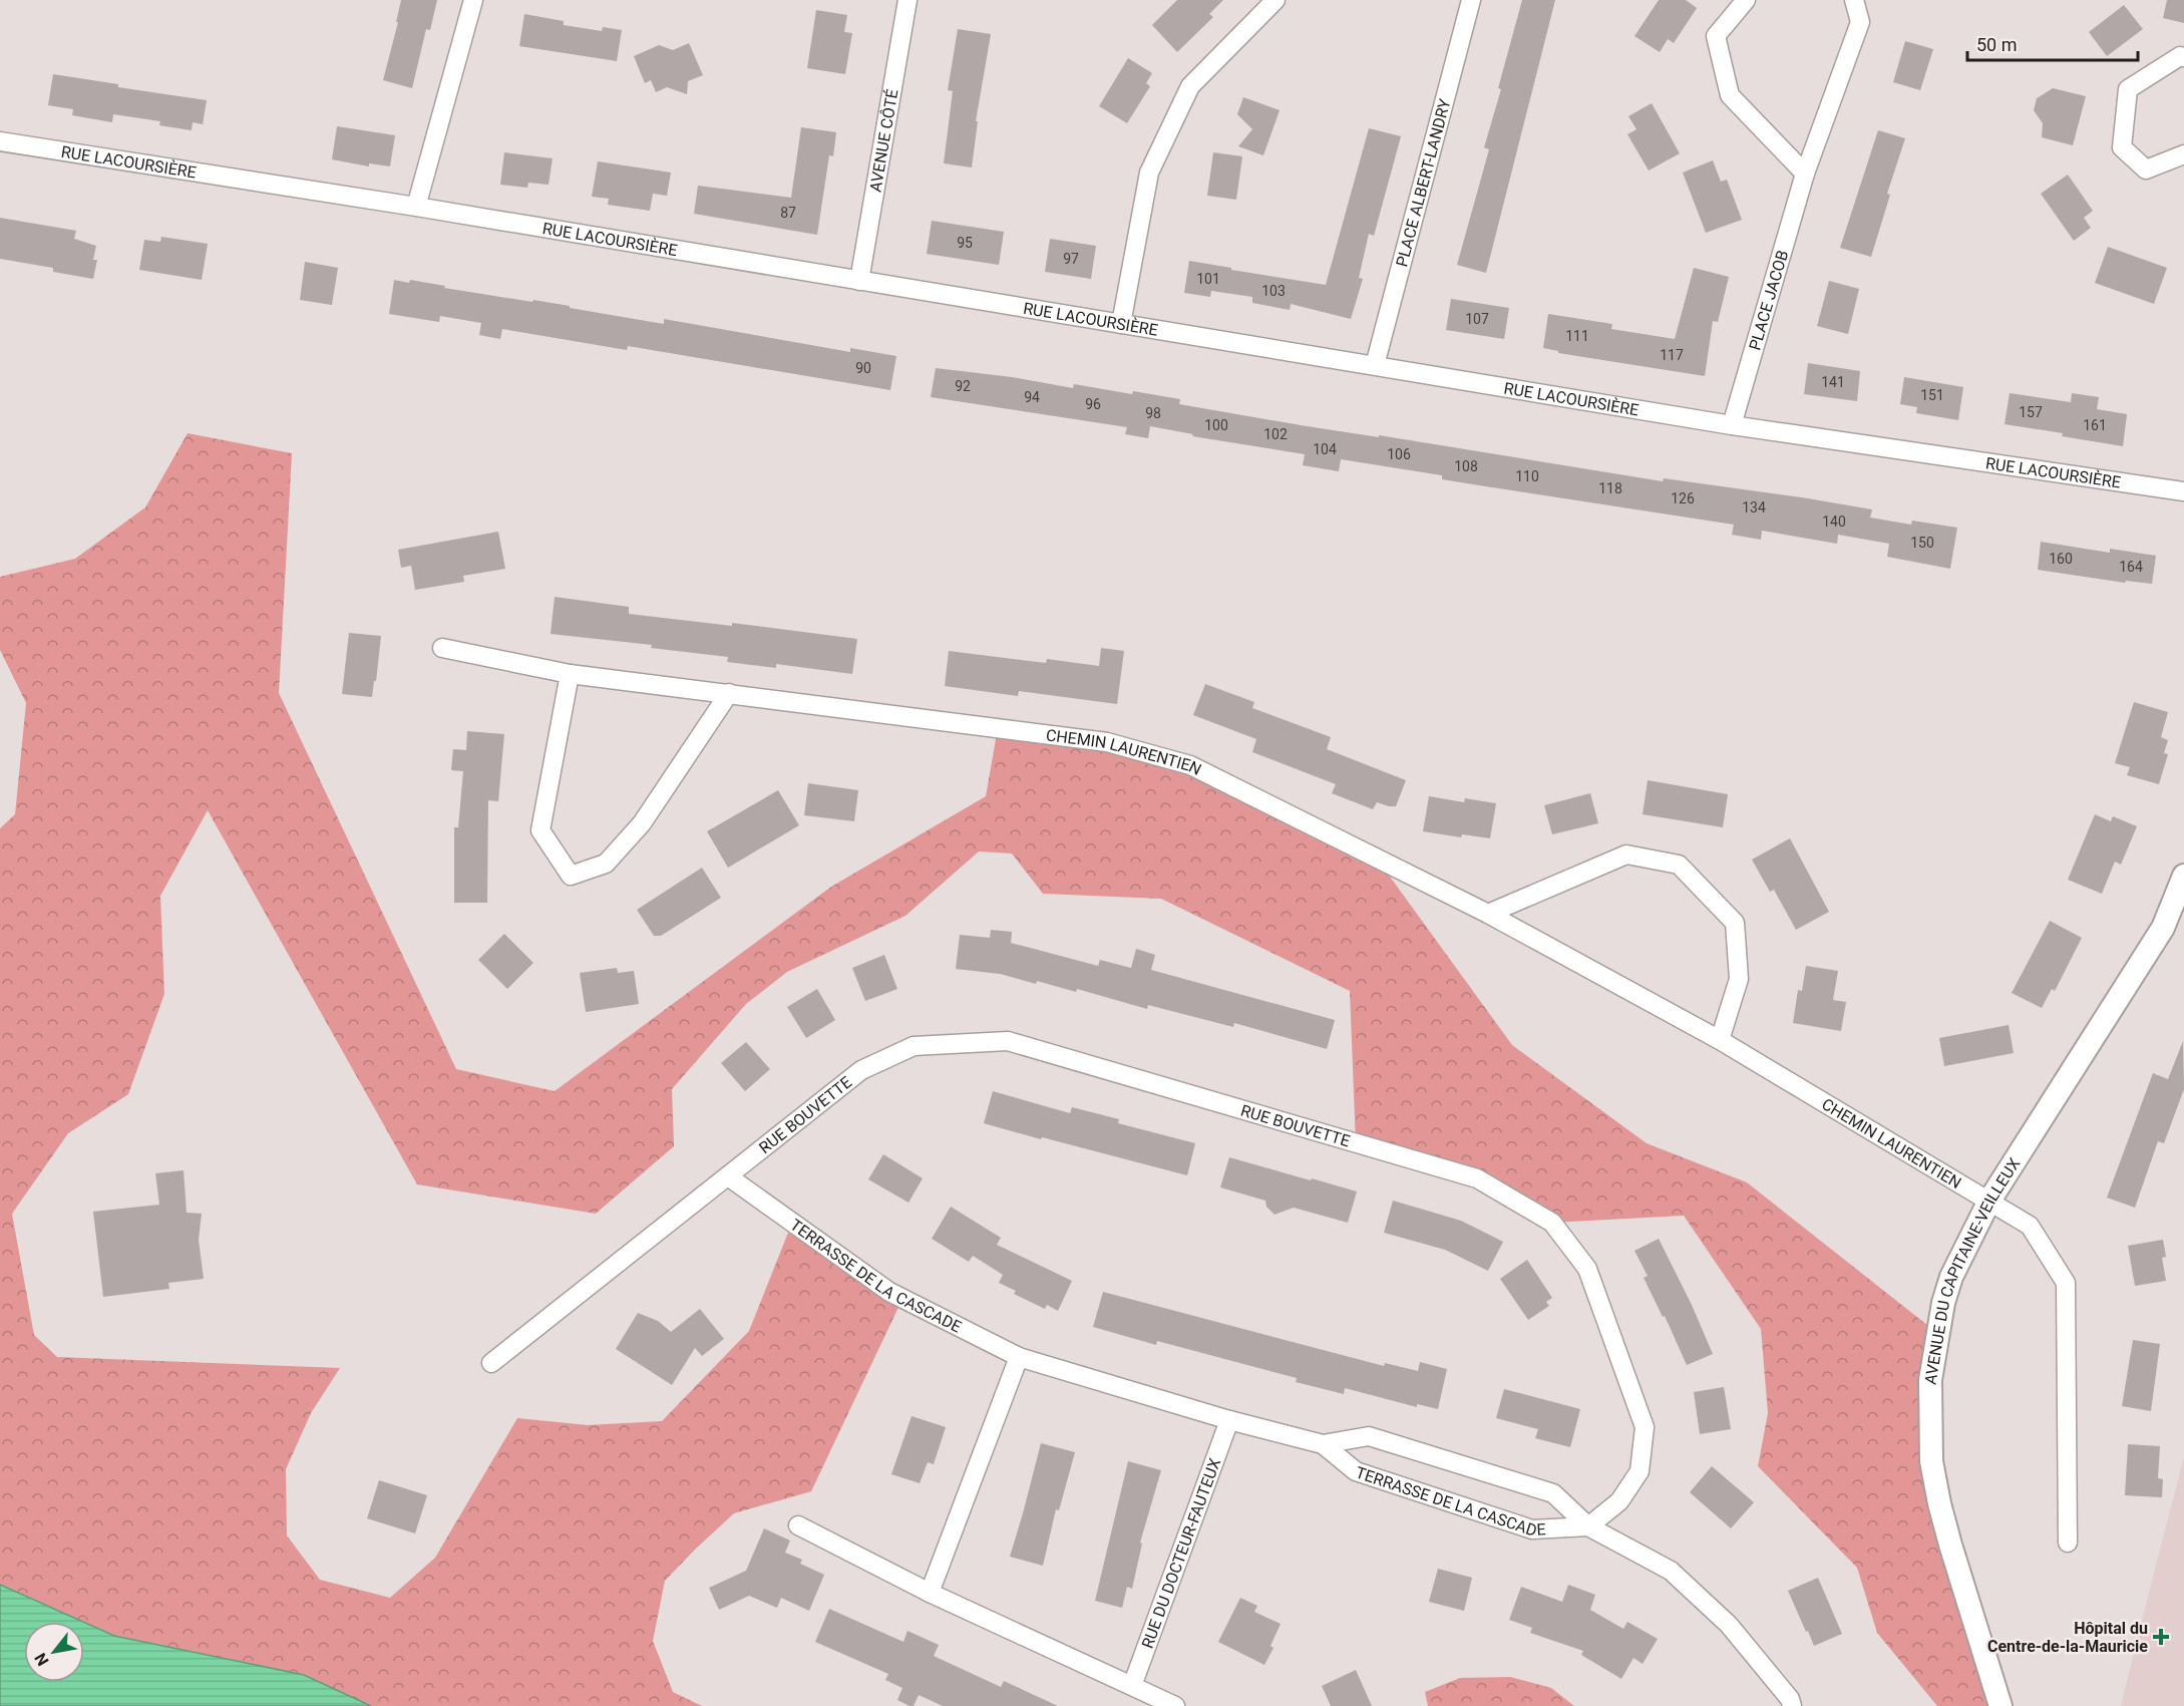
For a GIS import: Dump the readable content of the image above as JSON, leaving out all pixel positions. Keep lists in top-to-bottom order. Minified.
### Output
{"streets":{"street":["AVENUE CÔTÉ","RUE LACOURSIÈRE","PLACE ALBERT-LANDRY","PLACE JACOB","CHEMIN LAURENTIEN","RUE BOUVETTE","AVENUE DU CAPITAINE-VEILLEUX","TERRASSE DE LA CASCADE","RUE DU DOCTEUR-FAUTEUX"]},"crossings":[["AVENUE CÔTÉ","RUE LACOURSIÈRE"],["RUE LACOURSIÈRE","PLACE ALBERT-LANDRY"],["RUE LACOURSIÈRE","PLACE JACOB"],["CHEMIN LAURENTIEN","AVENUE DU CAPITAINE-VEILLEUX"],["RUE BOUVETTE","TERRASSE DE LA CASCADE"],["TERRASSE DE LA CASCADE","RUE DU DOCTEUR-FAUTEUX"]],"places":{"health":["Hôpital du Centre-de-la-Mauricie"]},"house_numbers":["87","95","97","101","103","107","111","117","90","141","92","151","94","96","157","98","100","161","102","104","106","108","110","118","126","134","140","150","160","164"],"scale_bar":"50 m","north":"bottom left"}
